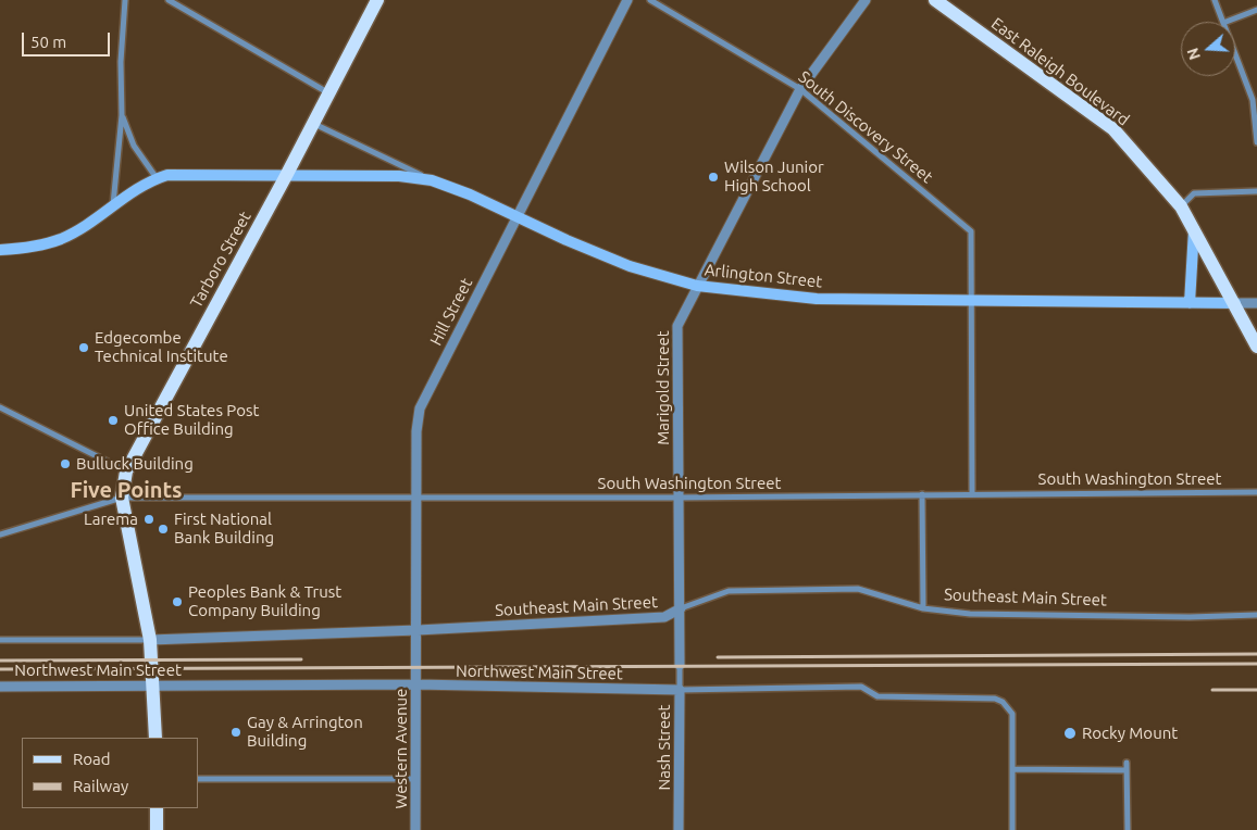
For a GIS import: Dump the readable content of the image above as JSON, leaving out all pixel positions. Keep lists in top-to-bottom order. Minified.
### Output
{"streets":{"main road":["East Raleigh Boulevard","Tarboro Street","Arlington Street"],"street":["South Discovery Street","Hill Street","Marigold Street","South Washington Street","Southeast Main Street","Northwest Main Street","Nash Street","Western Avenue"]},"crossings":[["East Raleigh Boulevard","Arlington Street"],["South Discovery Street","Arlington Street"],["South Discovery Street","Marigold Street"],["South Discovery Street","South Washington Street"],["Tarboro Street","Arlington Street"],["Tarboro Street","South Washington Street"],["Tarboro Street","Southeast Main Street"],["Tarboro Street","Northwest Main Street"],["Arlington Street","Hill Street"],["Arlington Street","Marigold Street"],["Hill Street","South Washington Street"],["Hill Street","Southeast Main Street"],["Hill Street","Western Avenue"],["Marigold Street","South Washington Street"],["Marigold Street","Southeast Main Street"],["Marigold Street","Nash Street"],["Northwest Main Street","Nash Street"],["Northwest Main Street","Western Avenue"]],"districts":["Five Points"],"places":["Wilson Junior High School","Edgecombe Technical Institute","United States Post Office Building","Bulluck Building","Larema","First National Bank Building","Peoples Bank & Trust Company Building","Gay & Arrington Building","Rocky Mount"],"legend":["Road","Railway"],"scale_bar":"50 m","north":"left"}
